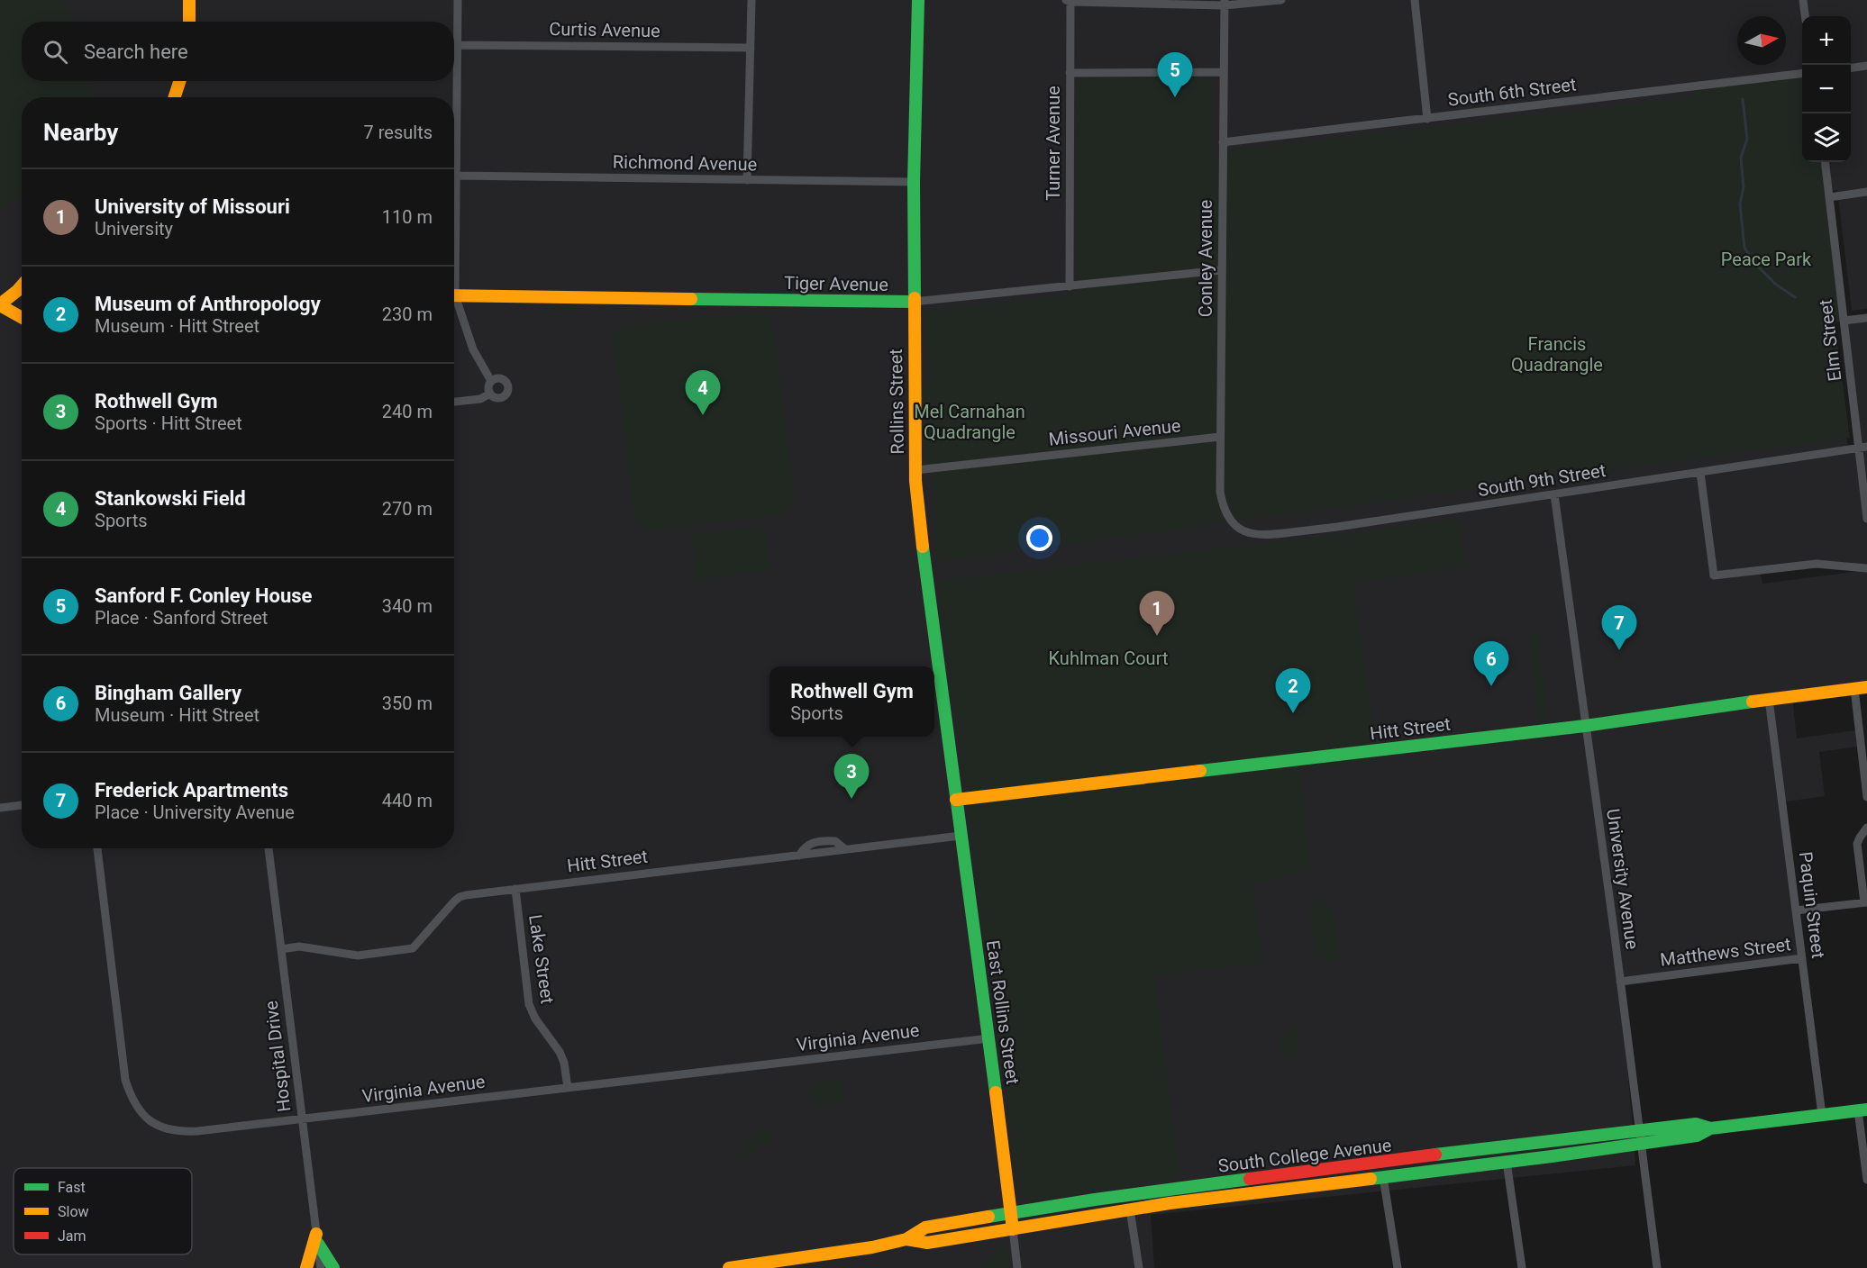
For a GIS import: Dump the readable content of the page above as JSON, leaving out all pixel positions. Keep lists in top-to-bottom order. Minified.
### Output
{"streets":{"street":["Curtis Avenue","South 6th Street","Turner Avenue","Richmond Avenue","Conley Avenue","Tiger Avenue","Elm Street","Rollins Street","Missouri Avenue","South 9th Street","Hitt Street","University Avenue","Paquin Street","Matthews Street","Lake Street","East Rollins Street","Virginia Avenue","Hospital Drive","South College Avenue"]},"crossings":[["South 6th Street","Conley Avenue"],["Turner Avenue","Tiger Avenue"],["Richmond Avenue","Rollins Street"],["Conley Avenue","Tiger Avenue"],["Conley Avenue","Missouri Avenue"],["Conley Avenue","South 9th Street"],["Tiger Avenue","Rollins Street"],["Elm Street","South 9th Street"],["Rollins Street","Missouri Avenue"],["Rollins Street","Hitt Street"],["Rollins Street","East Rollins Street"],["South 9th Street","University Avenue"],["Hitt Street","University Avenue"],["Hitt Street","Paquin Street"],["Hitt Street","Lake Street"],["Hitt Street","East Rollins Street"],["Hitt Street","Hospital Drive"],["University Avenue","Matthews Street"],["University Avenue","South College Avenue"],["Paquin Street","Matthews Street"],["Paquin Street","South College Avenue"],["Lake Street","Virginia Avenue"],["East Rollins Street","Virginia Avenue"],["East Rollins Street","South College Avenue"],["Virginia Avenue","Hospital Drive"]],"parks":["Peace Park","Francis Quadrangle","Mel Carnahan Quadrangle","Kuhlman Court"],"legend":["Fast","Slow","Jam"],"north":"right","page":{"map_buttons":["+","−"],"search":"Search here","pins":["5","4","1","7","6","2","3"],"heading":["Nearby","7 results"],"list":[{"mark":"1","name":"University of Missouri","note":"University","value":"110 m"},{"mark":"2","name":"Museum of Anthropology","note":"Museum · Hitt Street","value":"230 m"},{"mark":"3","name":"Rothwell Gym","note":"Sports · Hitt Street","value":"240 m"},{"mark":"4","name":"Stankowski Field","note":"Sports","value":"270 m"},{"mark":"5","name":"Sanford F. Conley House","note":"Place · Sanford Street","value":"340 m"},{"mark":"6","name":"Bingham Gallery","note":"Museum · Hitt Street","value":"350 m"},{"mark":"7","name":"Frederick Apartments","note":"Place · University Avenue","value":"440 m"}],"popup":["Rothwell Gym","Sports"]}}
